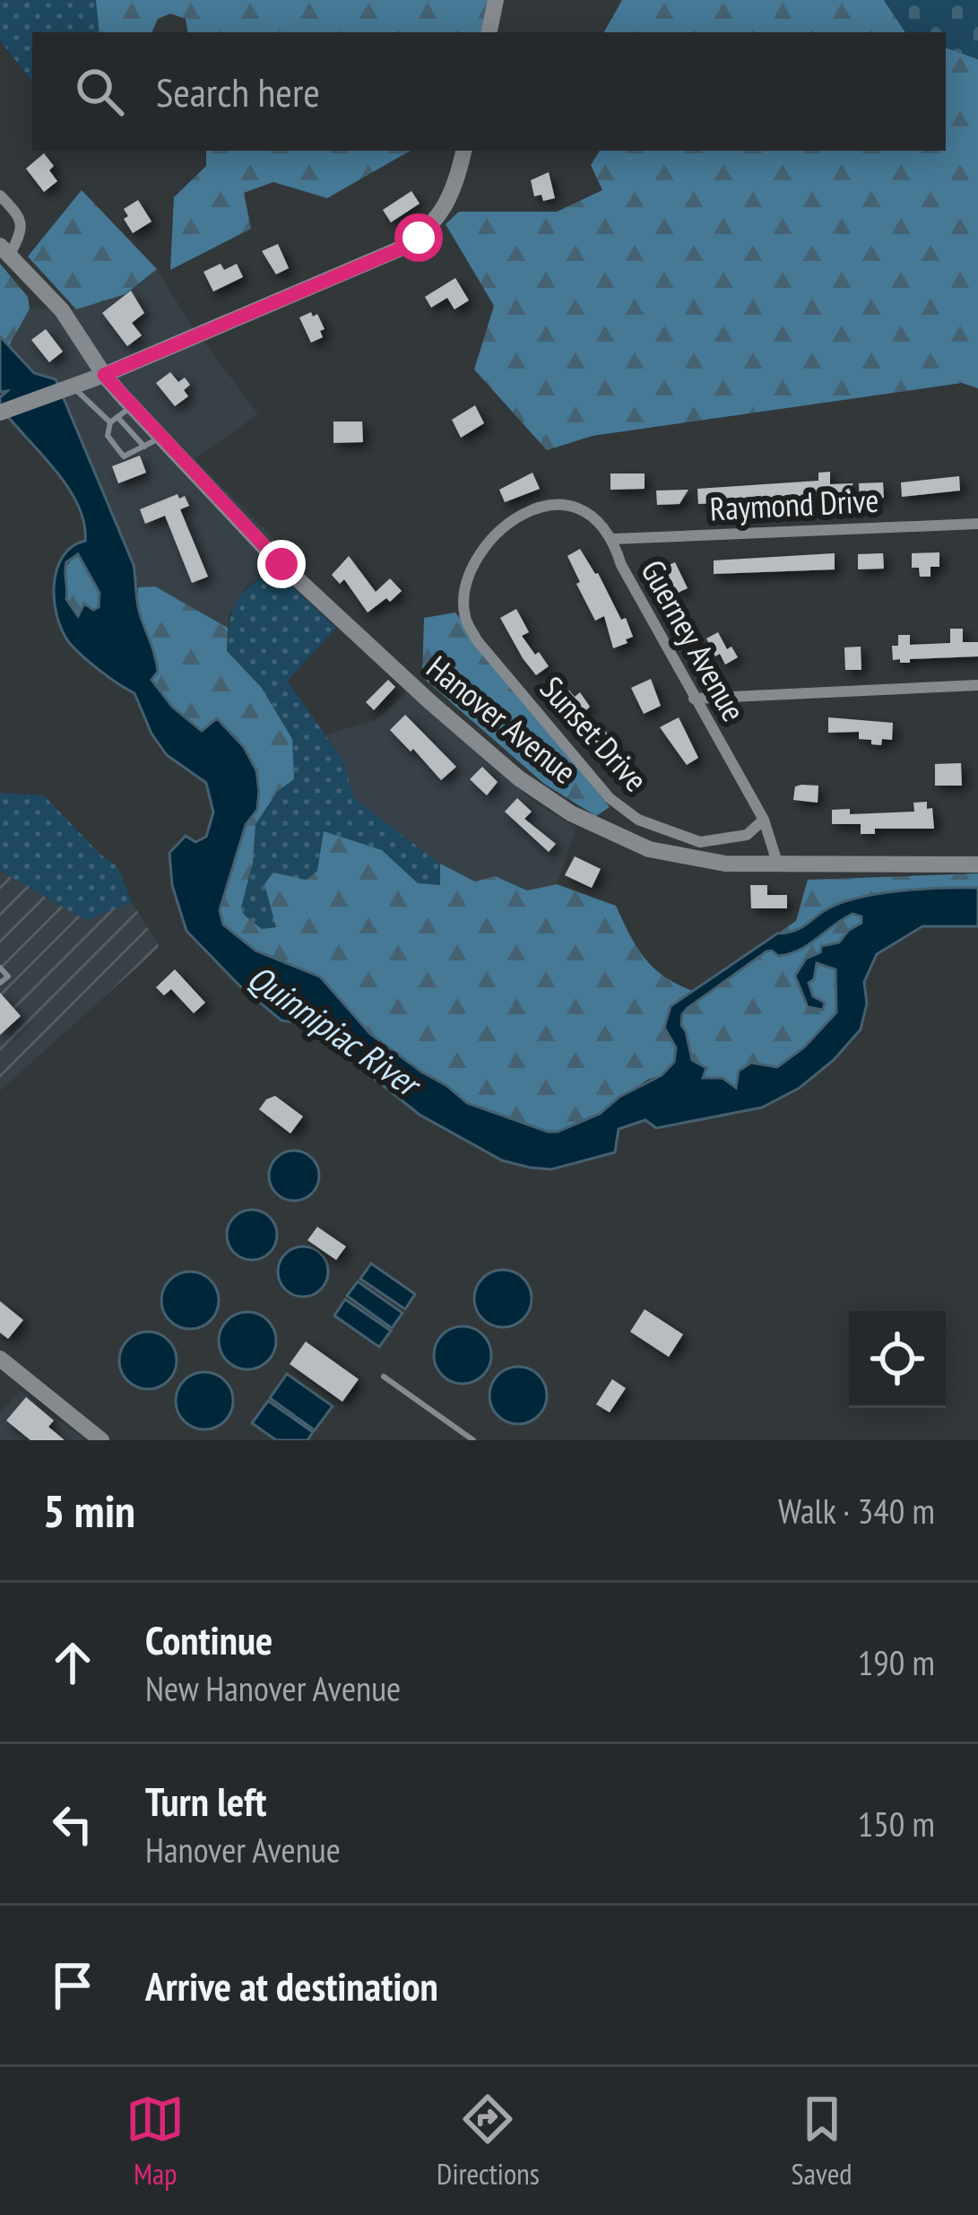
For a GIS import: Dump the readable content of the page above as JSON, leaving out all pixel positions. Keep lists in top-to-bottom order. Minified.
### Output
{"streets":{"main road":["Hanover Avenue"],"street":["Raymond Drive","Guerney Avenue","Sunset Drive"]},"crossings":[["Raymond Drive","Guerney Avenue"],["Guerney Avenue","Hanover Avenue"],["Guerney Avenue","Sunset Drive"]],"water":["Quinnipiac River"],"page":{"search":"Search here","heading":["5 min","Walk · 340 m"],"list":[["Continue","New Hanover Avenue","190 m"],["Turn left","Hanover Avenue","150 m"],"Arrive at destination"],"nav":["Map","Directions","Saved"]}}
